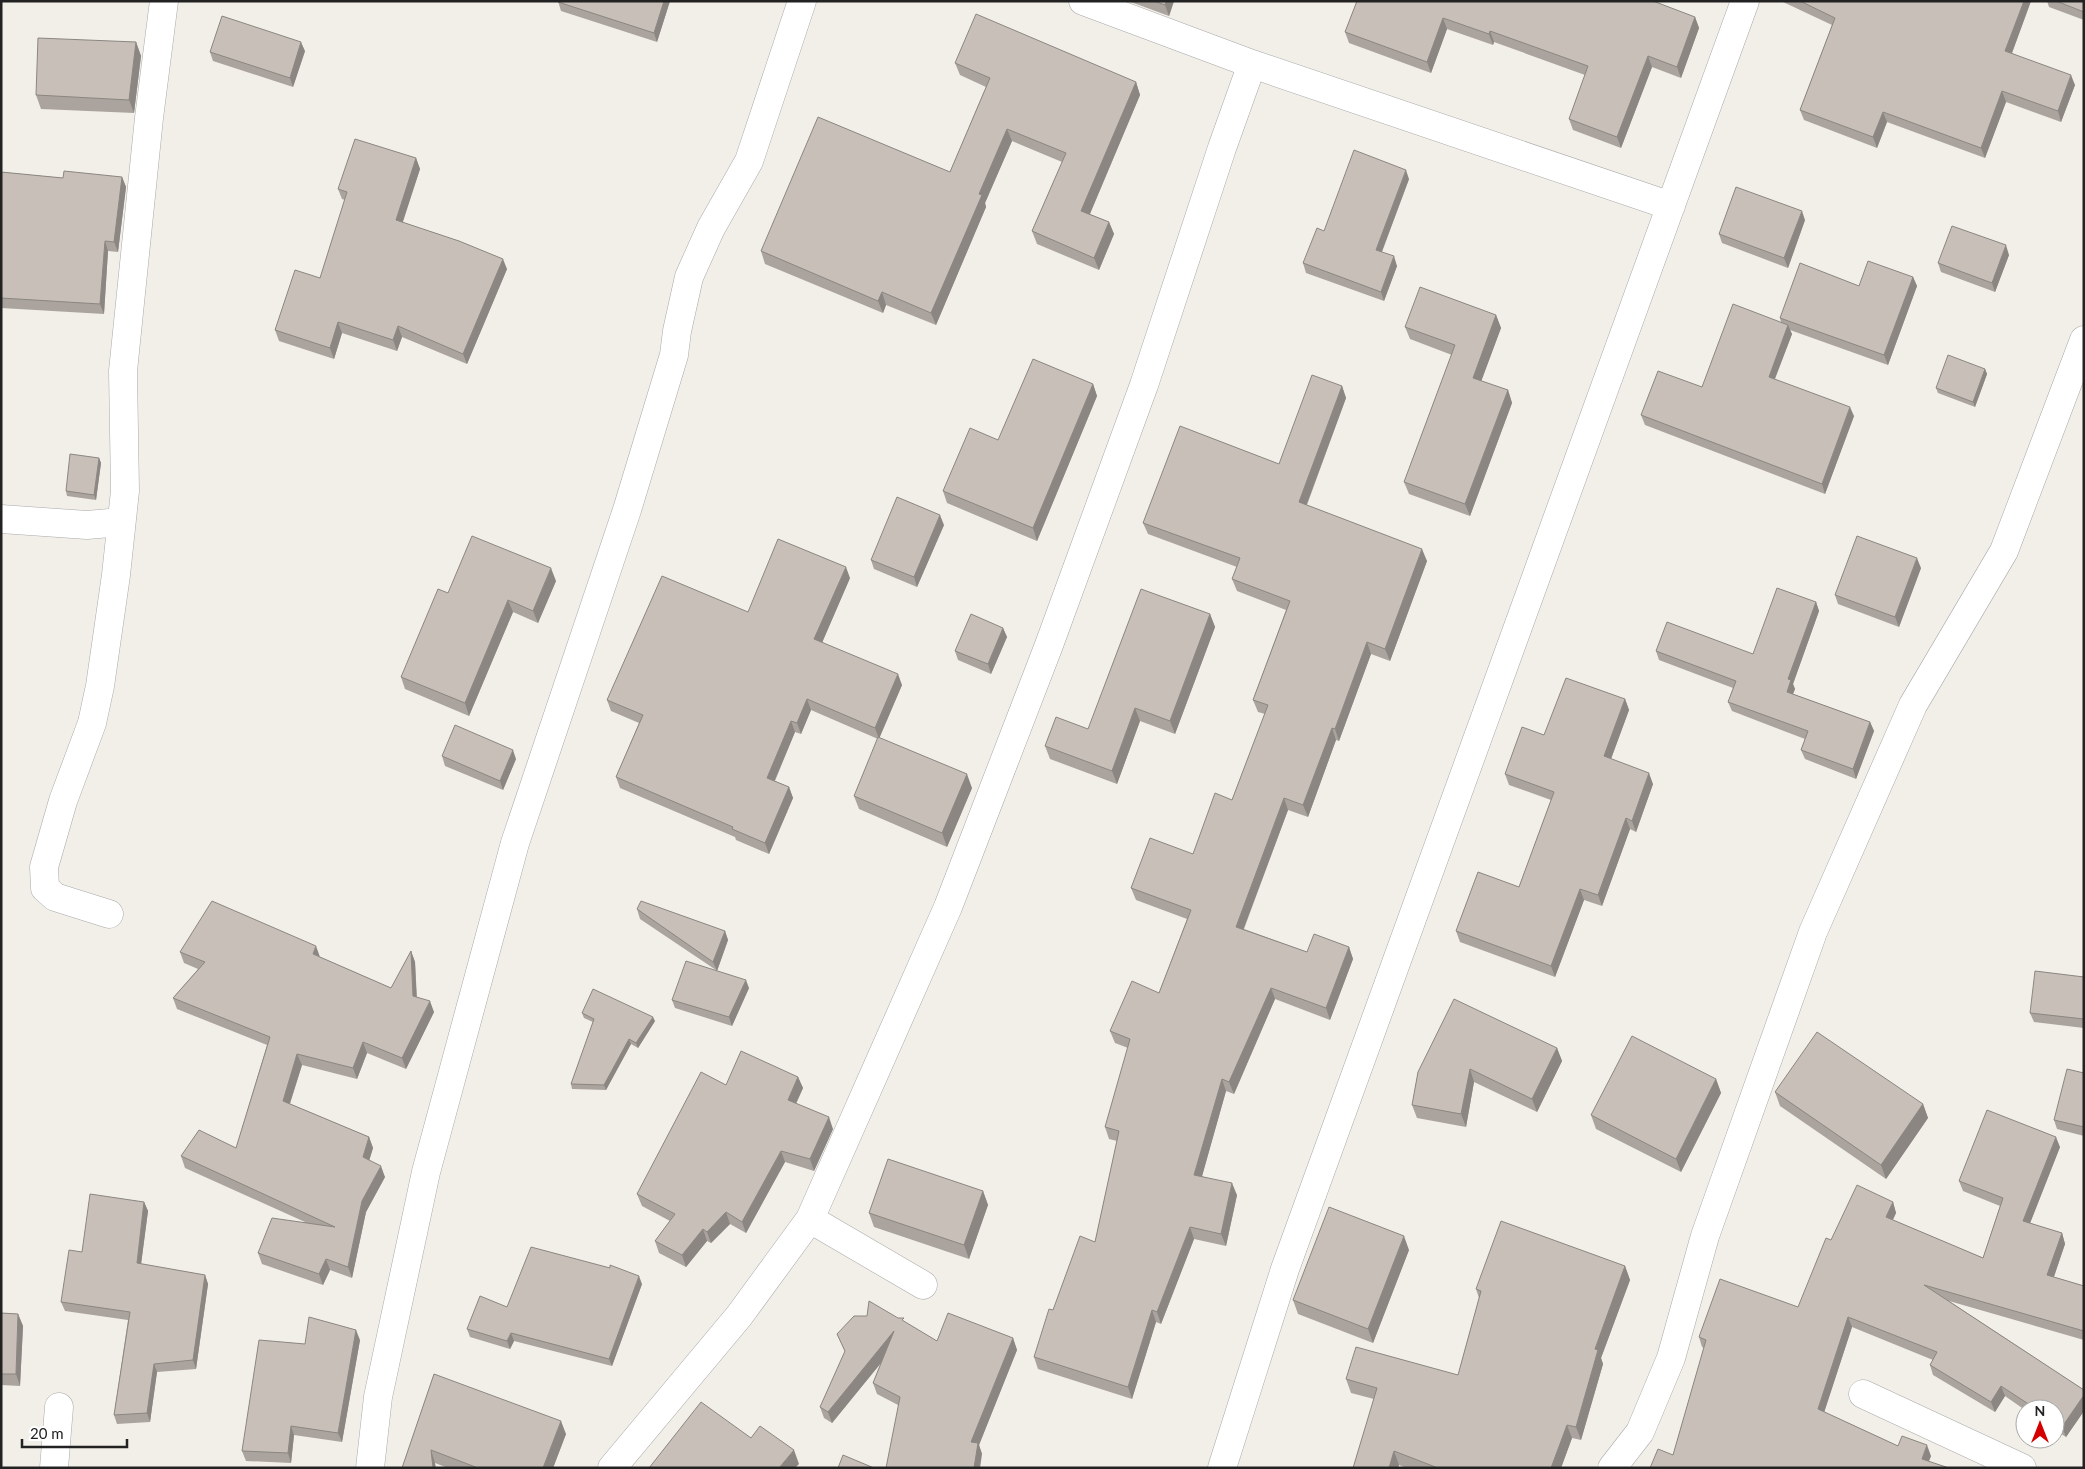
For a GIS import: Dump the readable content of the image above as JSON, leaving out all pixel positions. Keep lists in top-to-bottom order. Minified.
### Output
{"scale_bar":"20 m","north":"top"}
